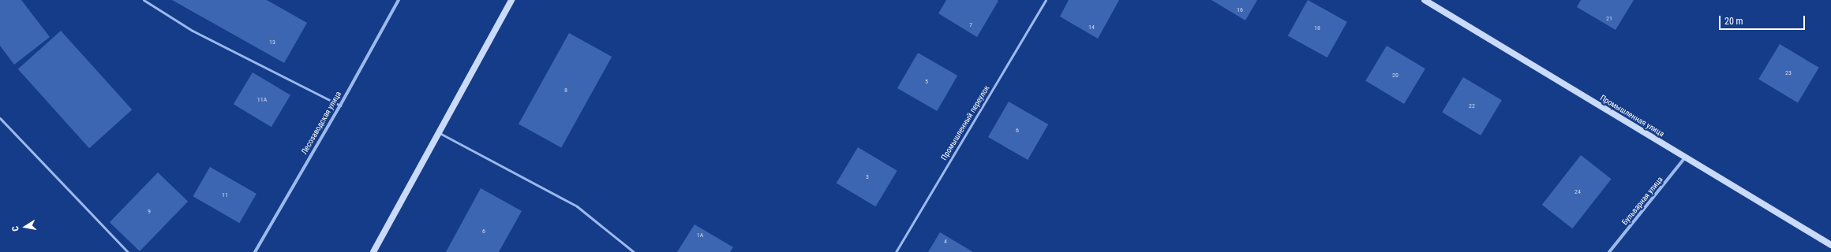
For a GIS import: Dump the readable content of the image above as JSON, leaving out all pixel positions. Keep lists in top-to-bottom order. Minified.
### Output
{"streets":{"street":["Промышленная улица","Лесозаводская улица","Бульварная улица"],"lane":["Промышленный переулок"]},"crossings":[["Промышленная улица","Бульварная улица"]],"house_numbers":["16","21","7","14","18","13","23","20","5","8","11А","22","6","3","24","11","9","6","1А","4"],"scale_bar":"20 m","north":"left"}
